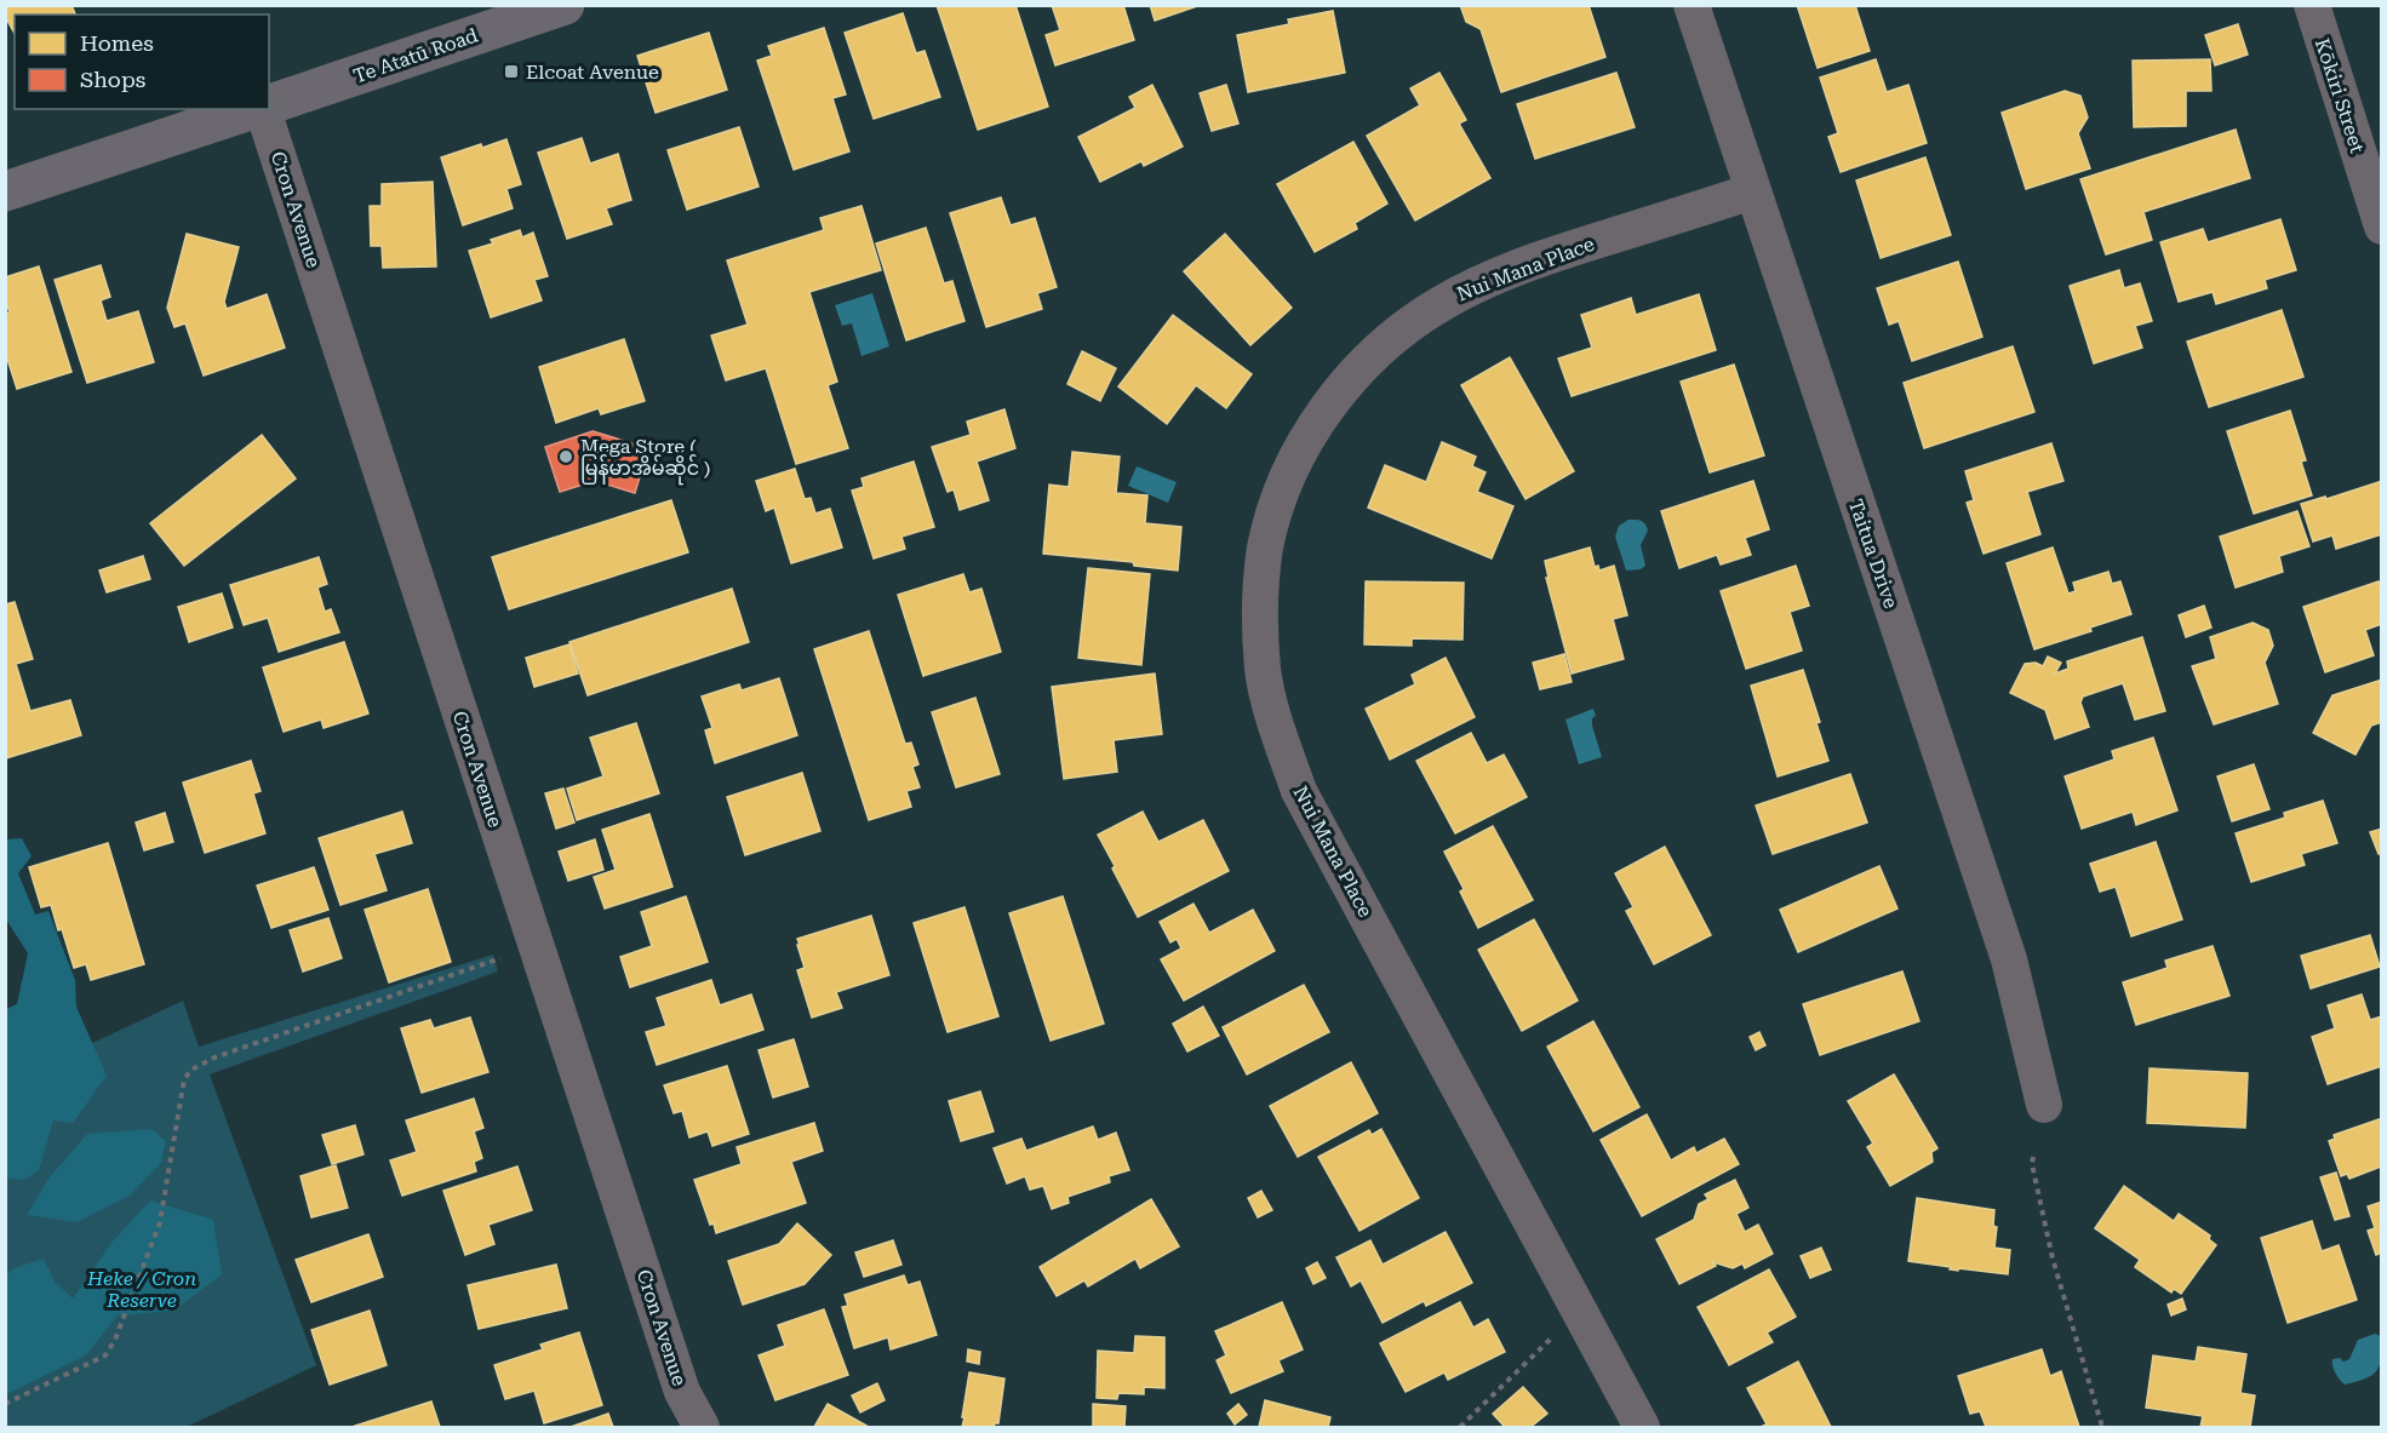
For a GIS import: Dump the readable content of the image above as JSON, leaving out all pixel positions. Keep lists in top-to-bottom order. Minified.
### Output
{"streets":{"main road":["Te Atatū Road"],"street":["Kōkiri Street","Cron Avenue","Nui Mana Place","Taitua Drive"]},"crossings":[["Nui Mana Place","Taitua Drive"]],"parks":["Heke / Cron Reserve"],"places":{"transit":["Elcoat Avenue"],"other":["Mega Store ( မြန်မာအိမ်ဆိုင် )"]},"legend":["Homes","Shops"]}
